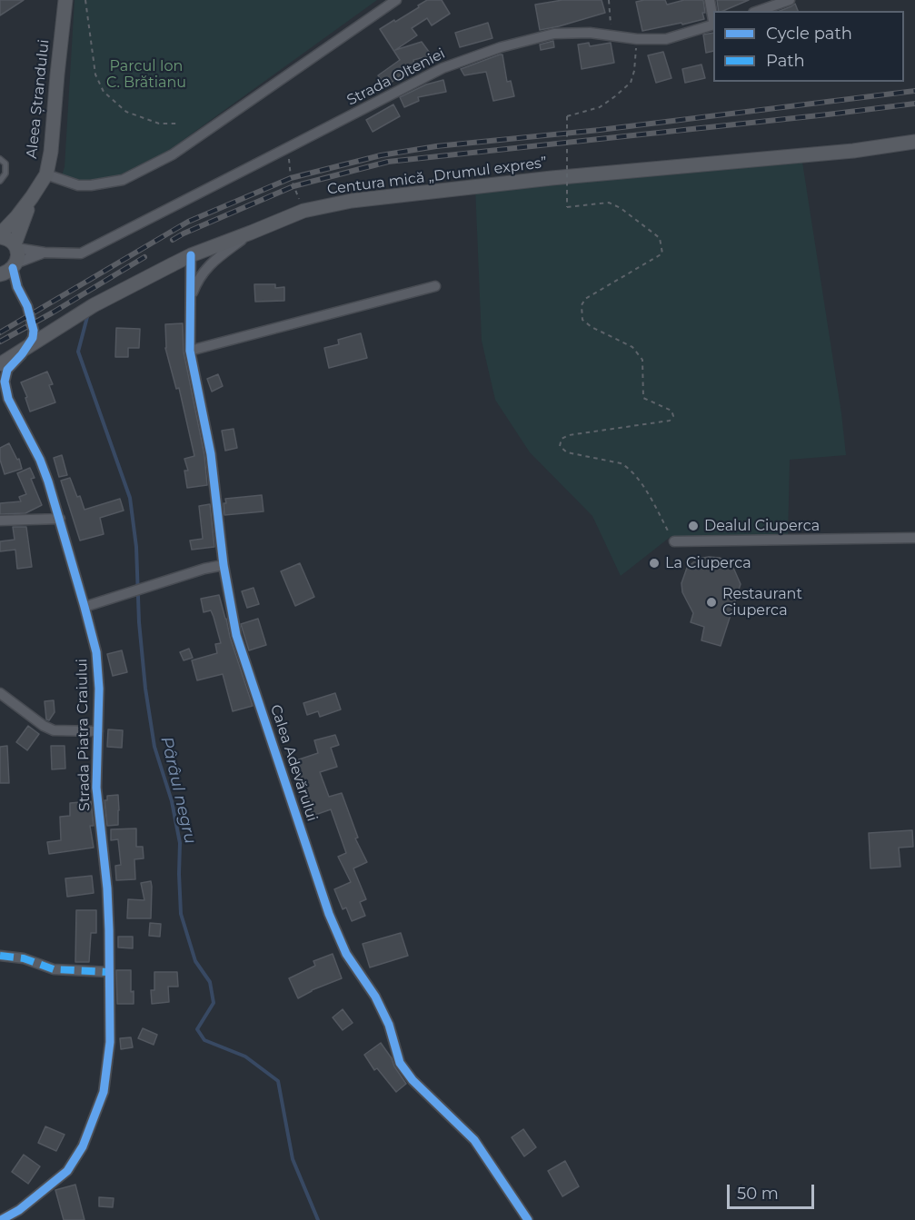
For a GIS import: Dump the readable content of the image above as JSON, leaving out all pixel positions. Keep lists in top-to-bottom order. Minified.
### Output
{"streets":{"main road":["Aleea Ștrandului","Centura mică „Drumul expres”"],"street":["Strada Olteniei","Strada Piatra Craiului","Calea Adevărului"]},"crossings":[["Centura mică „Drumul expres”","Calea Adevărului"]],"water":["Pârâul negru"],"parks":["Parcul Ion C. Brătianu"],"places":["Dealul Ciuperca","La Ciuperca","Restaurant Ciuperca"],"legend":["Cycle path","Path"],"scale_bar":"50 m"}
